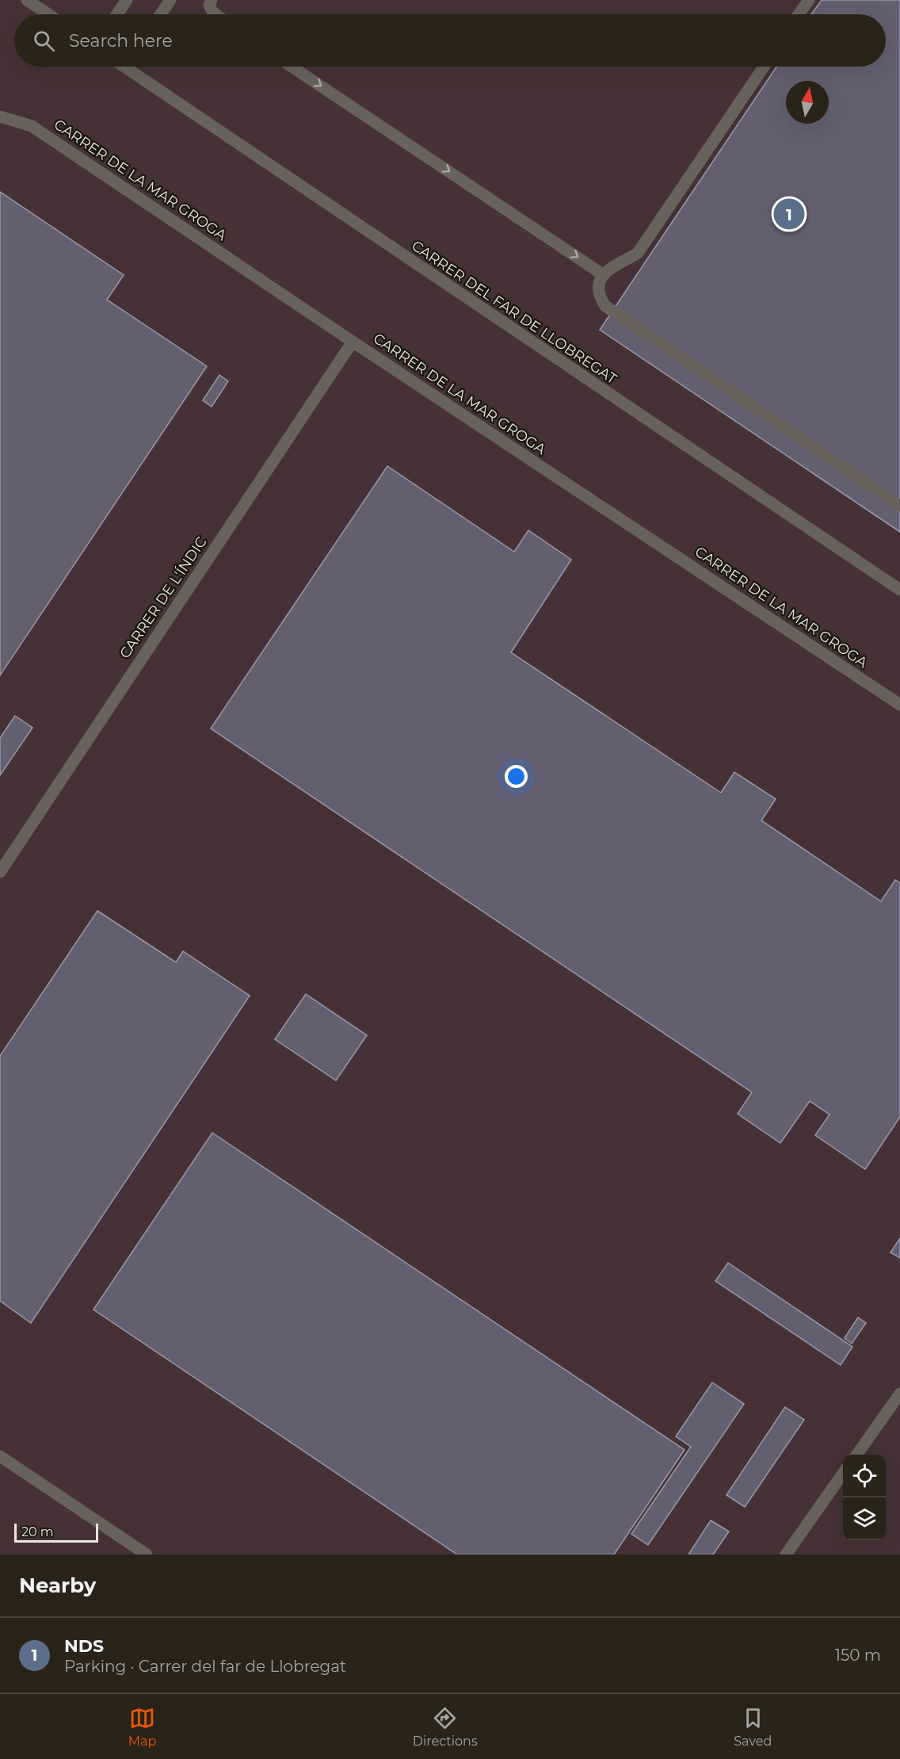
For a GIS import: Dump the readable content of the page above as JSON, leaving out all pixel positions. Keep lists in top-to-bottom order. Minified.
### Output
{"streets":{"street":["CARRER DE LA MAR GROGA","CARRER DEL FAR DE LLOBREGAT","CARRER DE L'ÍNDIC"]},"crossings":[["CARRER DE LA MAR GROGA","CARRER DE L'ÍNDIC"]],"scale_bar":"20 m","north":"top","page":{"search":"Search here","pins":"1","scale":"20 m","heading":"Nearby","list":[{"mark":"1","name":"NDS","note":"Parking · Carrer del far de Llobregat","value":"150 m"}],"nav":["Map","Directions","Saved"]}}
